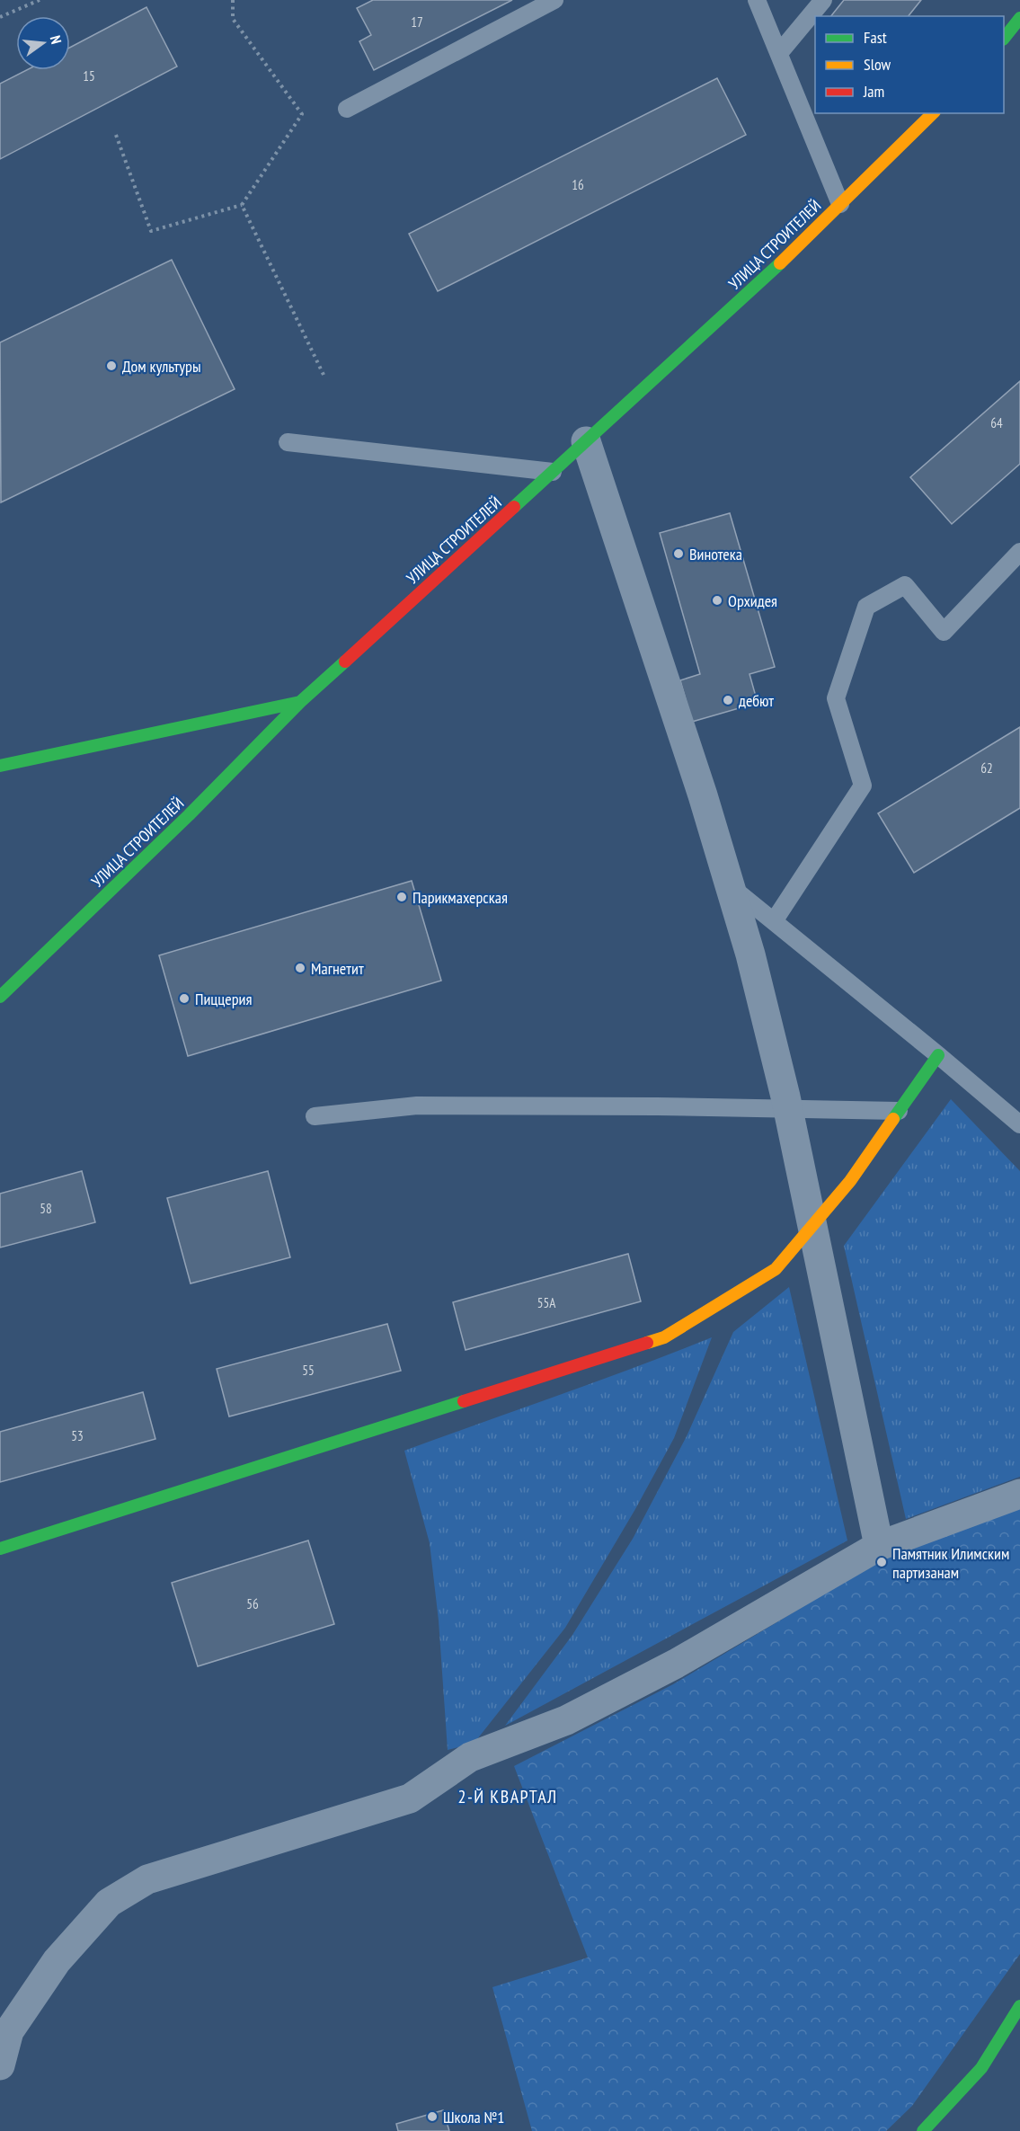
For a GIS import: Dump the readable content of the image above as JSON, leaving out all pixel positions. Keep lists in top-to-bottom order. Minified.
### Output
{"streets":{"street":["УЛИЦА СТРОИТЕЛЕЙ"]},"districts":["2-Й КВАРТАЛ"],"places":["Дом культуры","Винотека","Орхидея","дебют","Парикмахерская","Магнетит","Пиццерия","Памятник Илимским партизанам","Школа №1"],"house_numbers":["17","15","16","64","62","58","55А","55","53","56"],"legend":["Fast","Slow","Jam"],"north":"right"}
